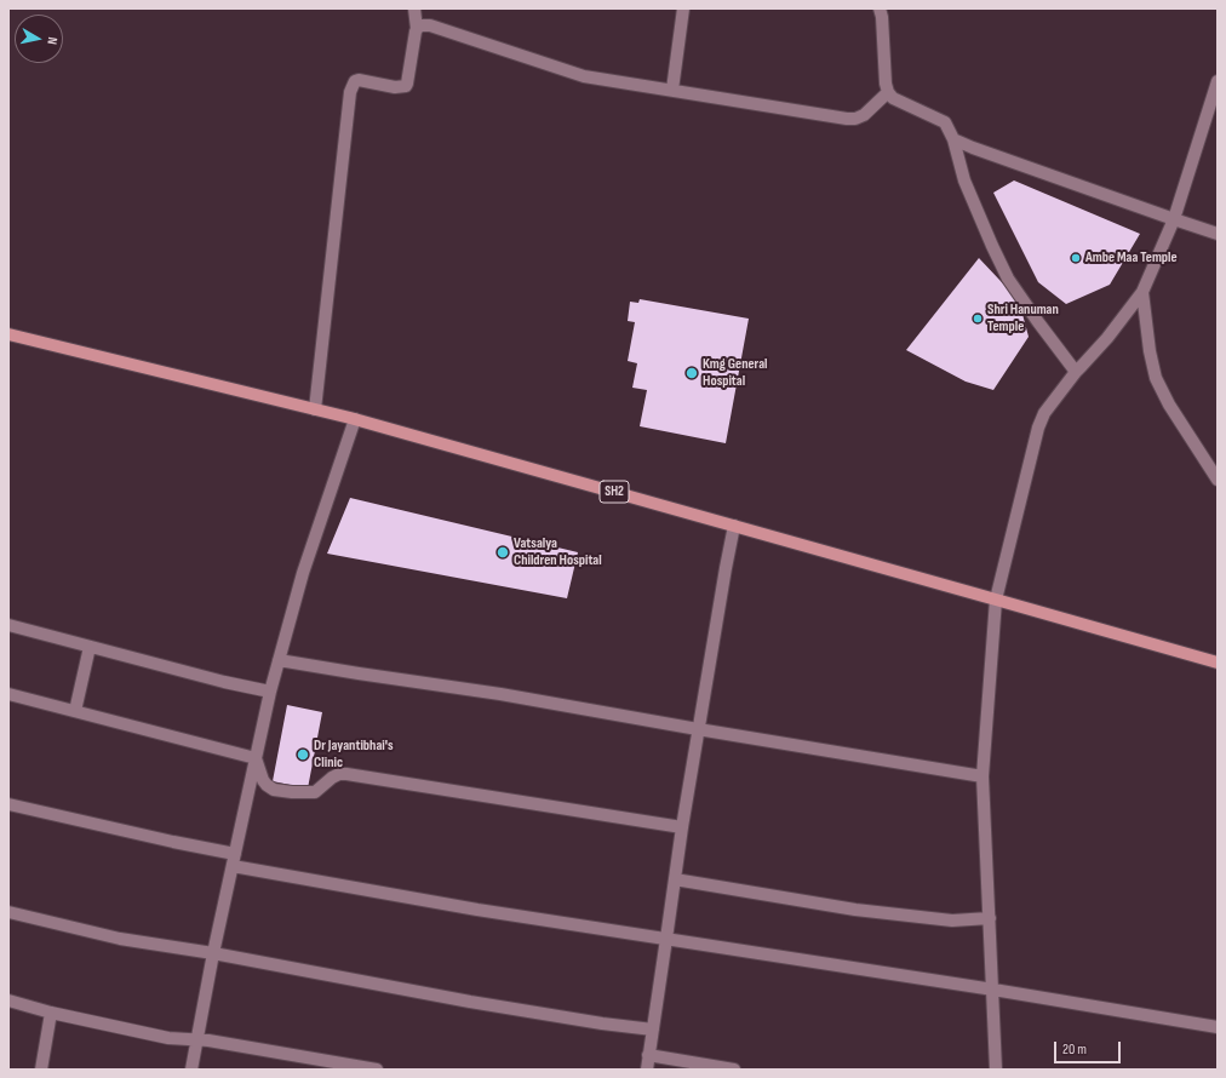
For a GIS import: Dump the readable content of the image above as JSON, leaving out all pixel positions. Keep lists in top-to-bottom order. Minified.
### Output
{"streets":{"main road":["SH2"]},"places":["Ambe Maa Temple","Shri Hanuman Temple","Kmg General Hospital","Vatsalya Children Hospital","Dr Jayantibhai's Clinic"],"scale_bar":"20 m","north":"right"}
